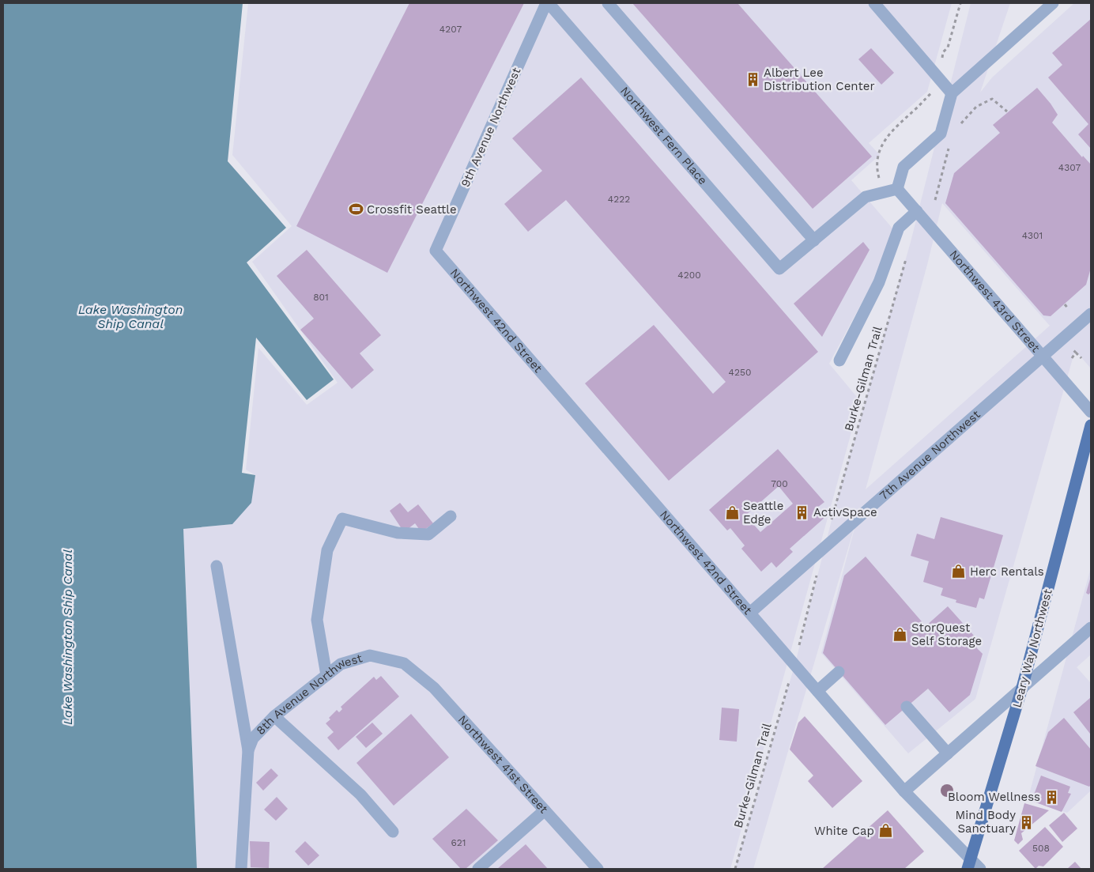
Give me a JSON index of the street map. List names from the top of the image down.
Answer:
{
  "streets": {
    "main road": ["Leary Way Northwest"],
    "street": [
      "9th Avenue Northwest",
      "Northwest Fern Place",
      "Northwest 43rd Street",
      "Northwest 42nd Street",
      "7th Avenue Northwest",
      "8th Avenue Northwest",
      "Northwest 41st Street"
    ],
    "path": ["Burke-Gilman Trail"]
  },
  "crossings": [
    ["9th Avenue Northwest", "Northwest Fern Place"],
    ["9th Avenue Northwest", "Northwest 42nd Street"],
    ["Northwest 43rd Street", "7th Avenue Northwest"],
    ["Northwest 42nd Street", "7th Avenue Northwest"],
    ["Northwest 42nd Street", "Leary Way Northwest"],
    ["8th Avenue Northwest", "Northwest 41st Street"]
  ],
  "water": ["Lake Washington Ship Canal"],
  "places": {
    "building": [
      "Albert Lee Distribution Center",
      "ActivSpace",
      "Bloom Wellness",
      "Mind Body Sanctuary"
    ],
    "sports": ["Crossfit Seattle"],
    "shop": [
      "Seattle Edge",
      "Herc Rentals",
      "StorQuest Self Storage",
      "White Cap"
    ]
  },
  "house_numbers": [
    "4207",
    "4307",
    "4222",
    "4301",
    "4200",
    "801",
    "4250",
    "700",
    "621",
    "508"
  ]
}
